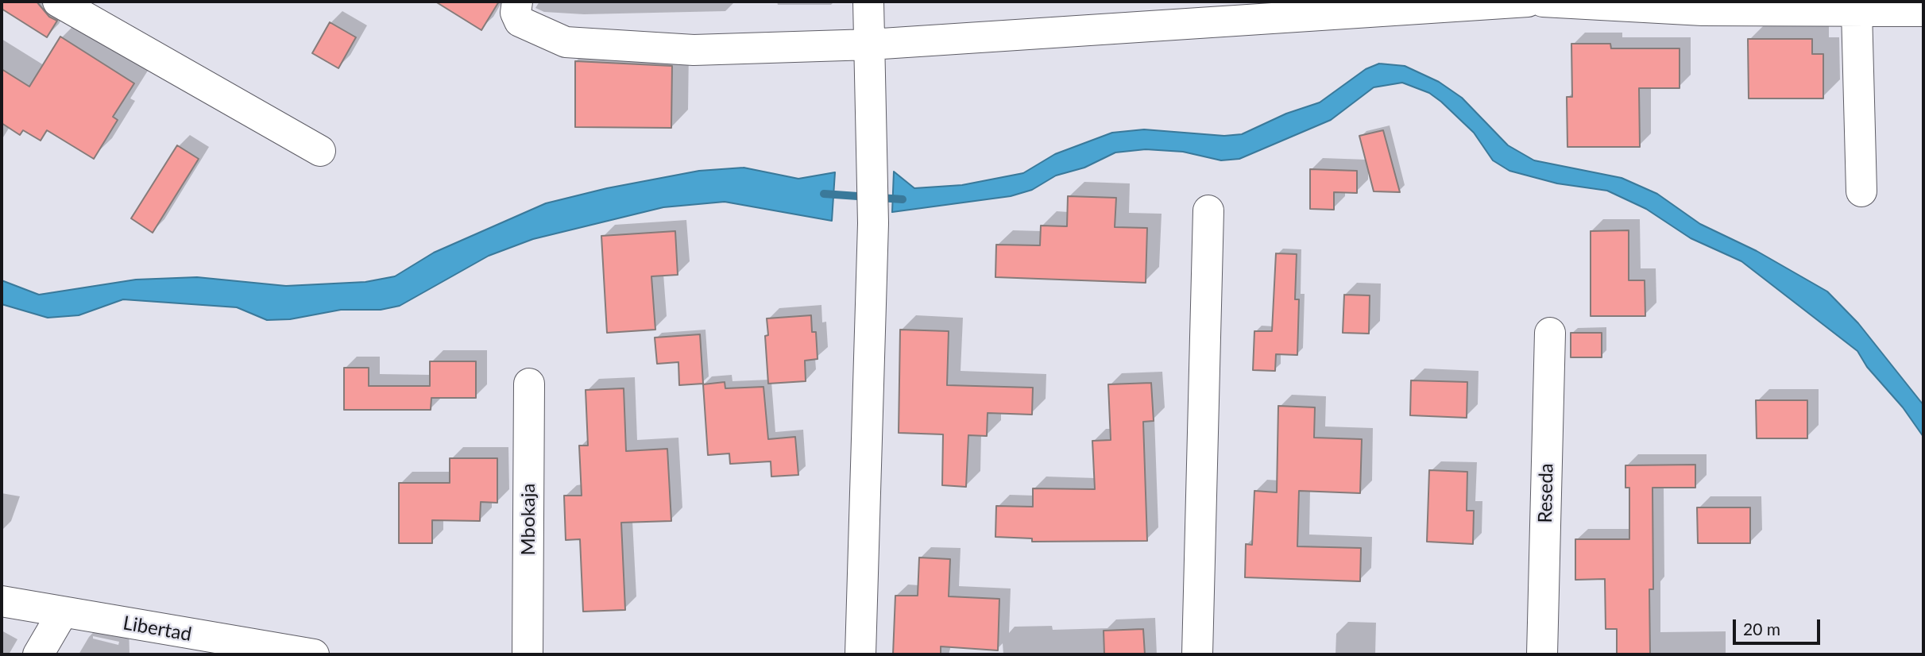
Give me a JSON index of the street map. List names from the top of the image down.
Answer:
{
  "streets": {
    "street": ["Reseda", "Mbokaja", "Libertad"]
  },
  "scale_bar": "20 m"
}
